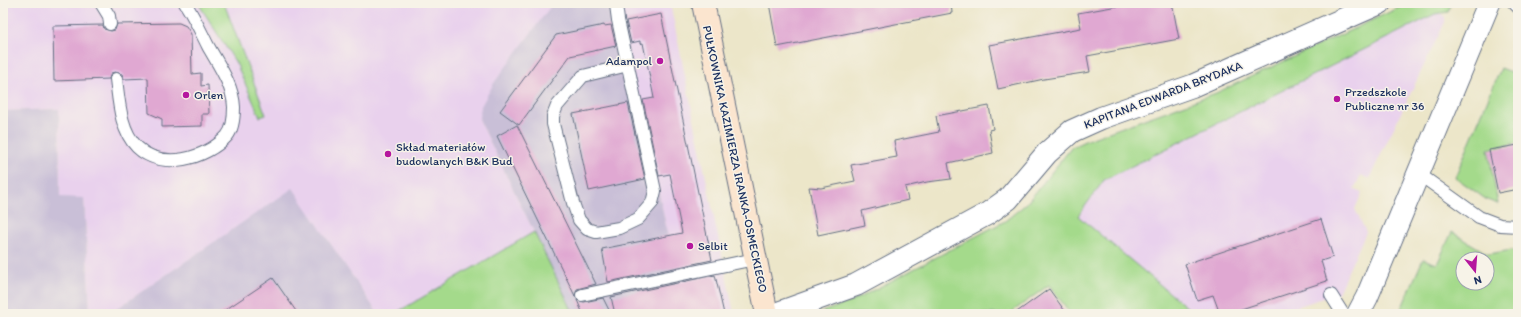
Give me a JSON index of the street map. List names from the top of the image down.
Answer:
{
  "streets": {
    "street": ["KAPITANA EDWARDA BRYDAKA", "PUŁKOWNIKA KAZIMIERZA IRANKA-OSMECKIEGO"]
  },
  "places": [
    "Adampol",
    "Orlen",
    "Przedszkole Publiczne nr 36",
    "Skład materiałów budowlanych B&K Bud",
    "Selbit"
  ],
  "north": "bottom"
}
